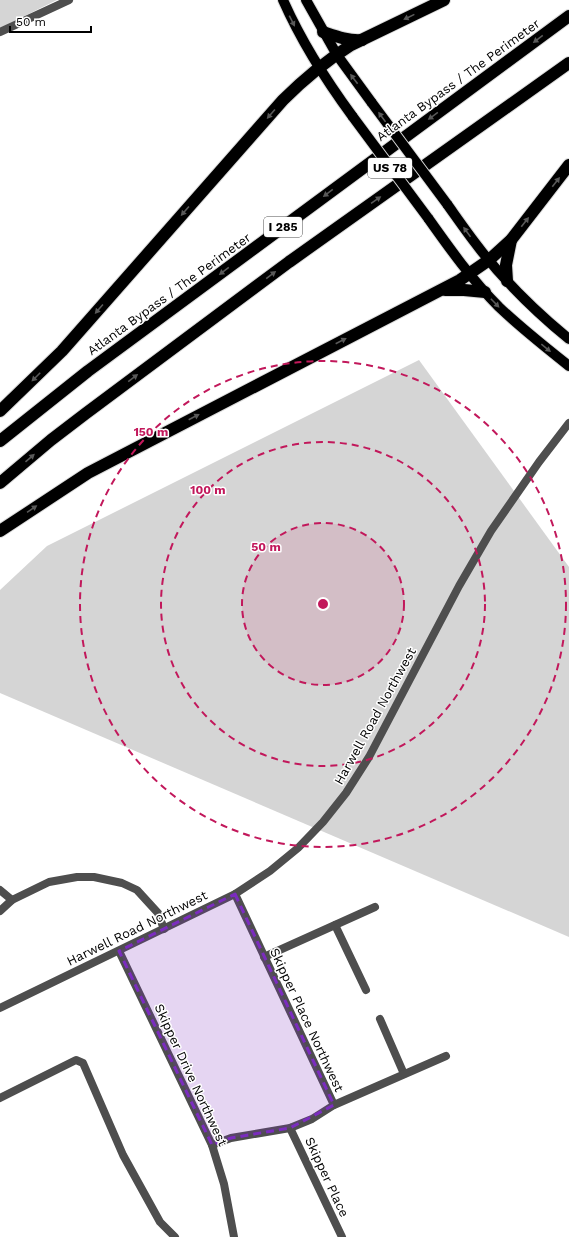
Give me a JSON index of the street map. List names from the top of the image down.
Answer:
{
  "streets": {
    "highway": ["Atlanta Bypass / The Perimeter", "I 285"],
    "main road": ["US 78"],
    "street": [
      "Harwell Road Northwest",
      "Skipper Place Northwest",
      "Skipper Drive Northwest",
      "Skipper Place"
    ]
  },
  "crossings": [
    ["Harwell Road Northwest", "Skipper Place Northwest"],
    ["Harwell Road Northwest", "Skipper Drive Northwest"],
    ["Skipper Place Northwest", "Skipper Drive Northwest"],
    ["Skipper Place Northwest", "Skipper Place"]
  ],
  "scale_bar": "50 m",
  "rings": ["150 m", "100 m", "50 m"]
}
